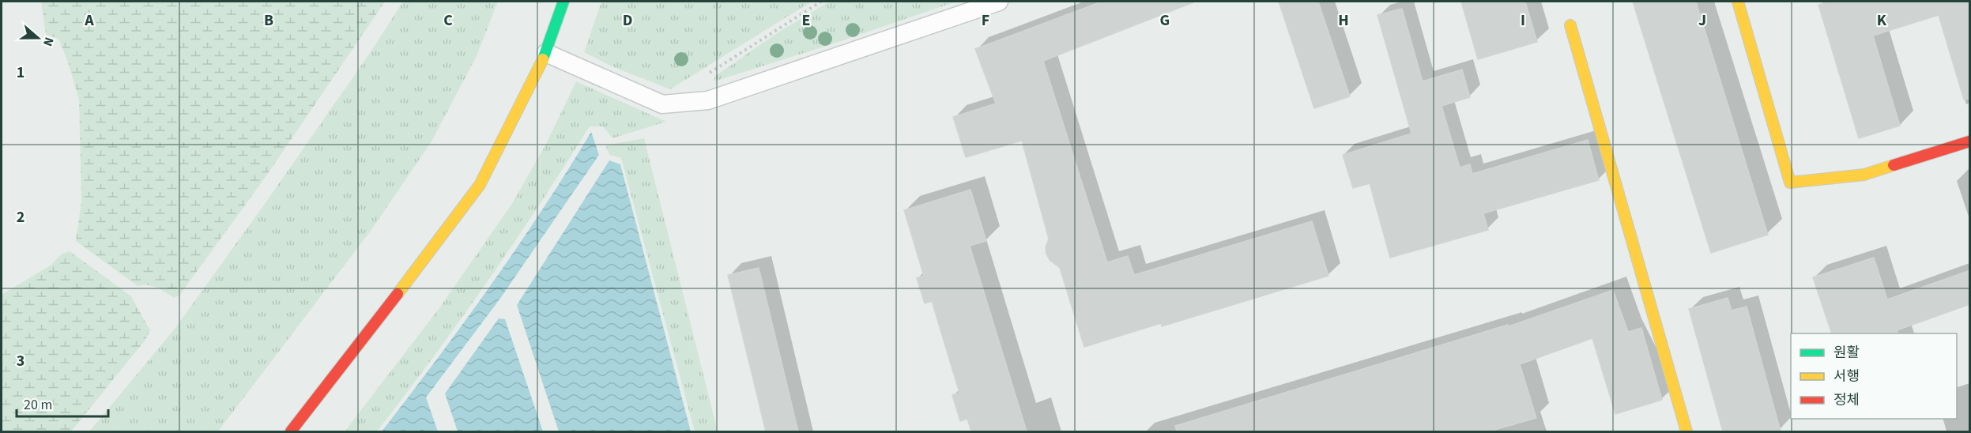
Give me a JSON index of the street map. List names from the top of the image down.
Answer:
{
  "legend": ["원활", "서행", "정체"],
  "scale_bar": "20 m",
  "north": "right",
  "grid": {
    "columns": [
      "A",
      "B",
      "C",
      "D",
      "E",
      "F",
      "G",
      "H",
      "I",
      "J",
      "K"
    ],
    "rows": ["1", "2", "3"]
  }
}
